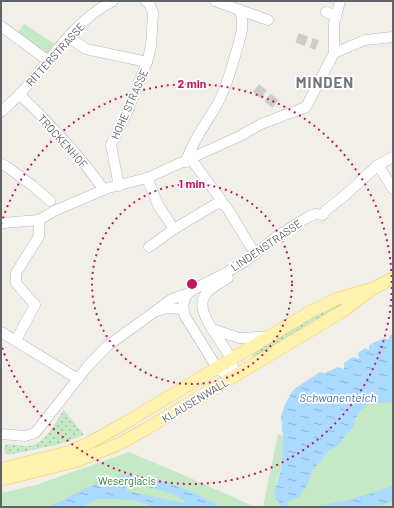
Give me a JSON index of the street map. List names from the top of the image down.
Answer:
{
  "streets": {
    "main road": ["KLAUSENWALL"],
    "street": [
      "RITTERSTRASSE",
      "HOHE STRASSE",
      "TROCKENHOF",
      "LINDENSTRASSE"
    ]
  },
  "crossings": [
    ["RITTERSTRASSE", "TROCKENHOF"]
  ],
  "districts": ["MINDEN"],
  "water": ["Schwanenteich"],
  "parks": ["Weserglacis"],
  "rings": ["2 min", "1 min"]
}
